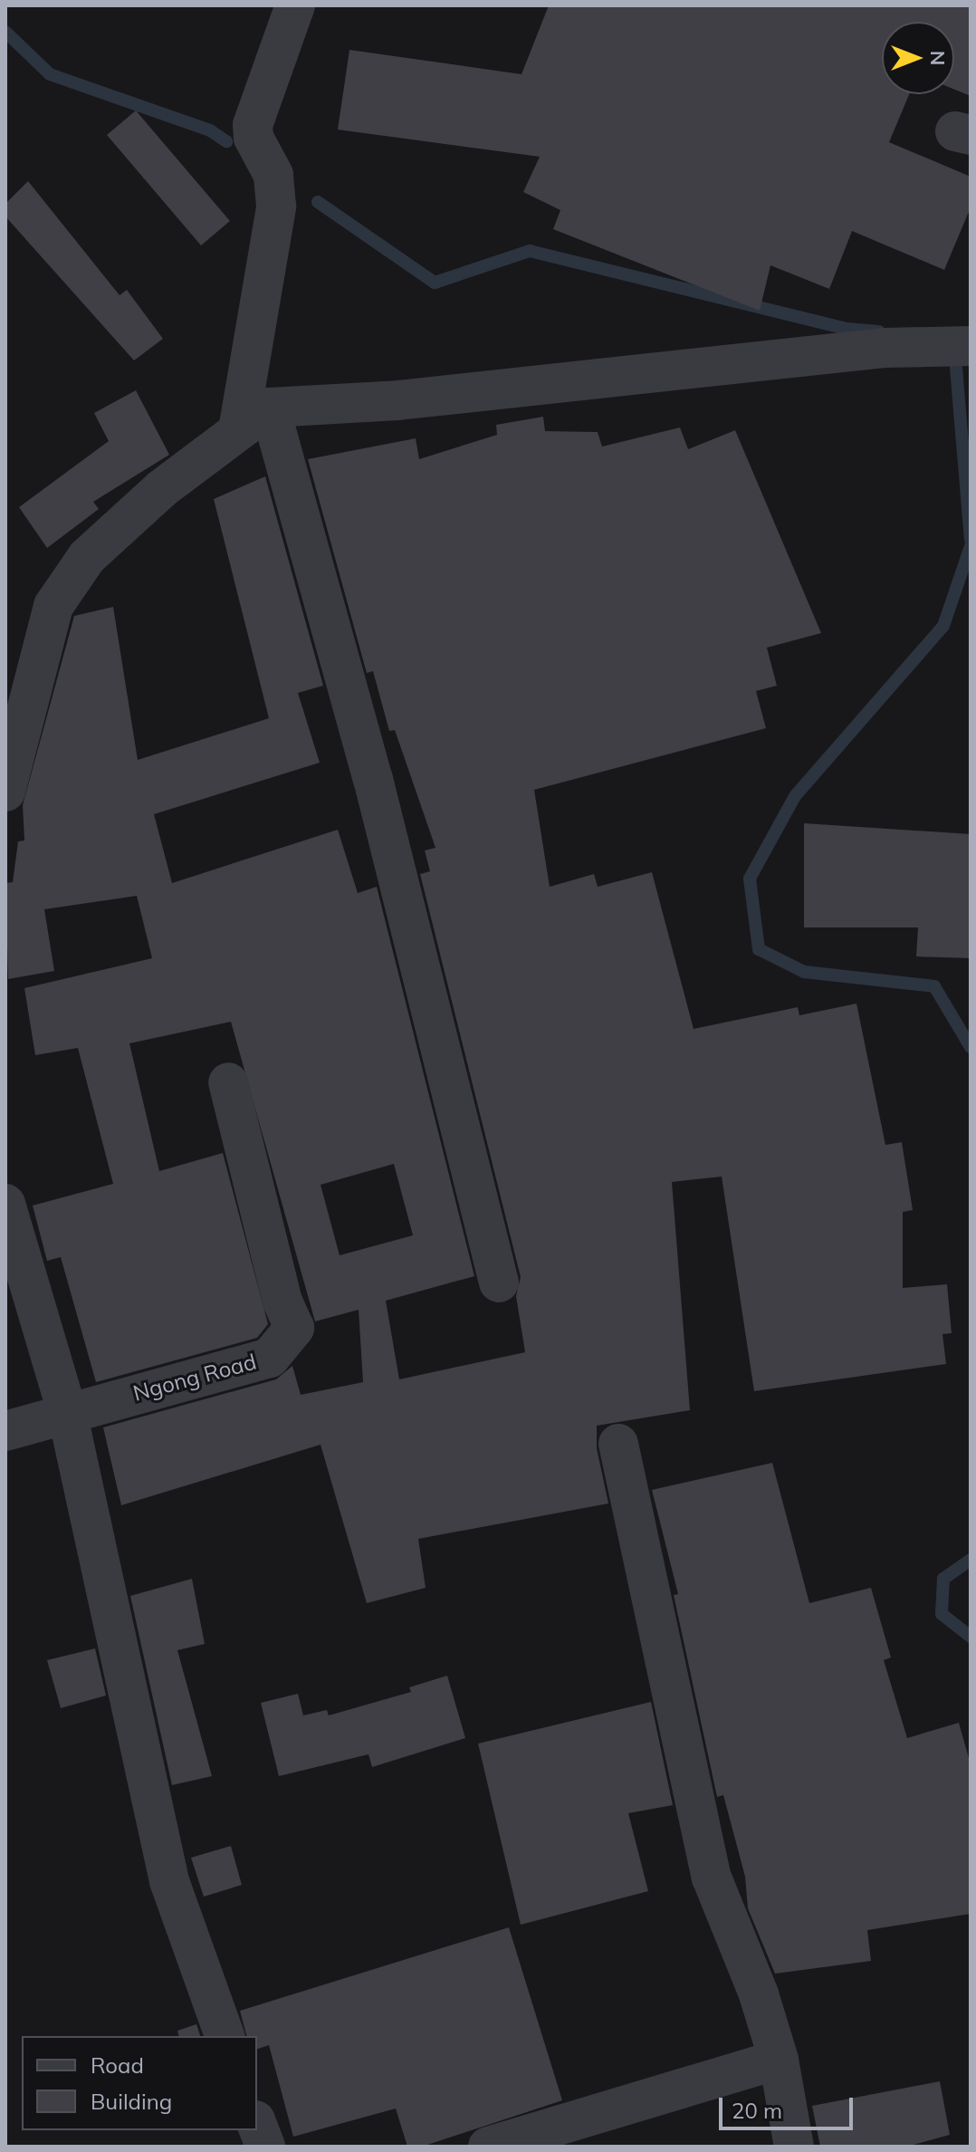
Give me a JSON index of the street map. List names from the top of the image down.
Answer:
{
  "streets": {
    "street": ["Ngong Road"]
  },
  "legend": ["Road", "Building"],
  "scale_bar": "20 m",
  "north": "right"
}
